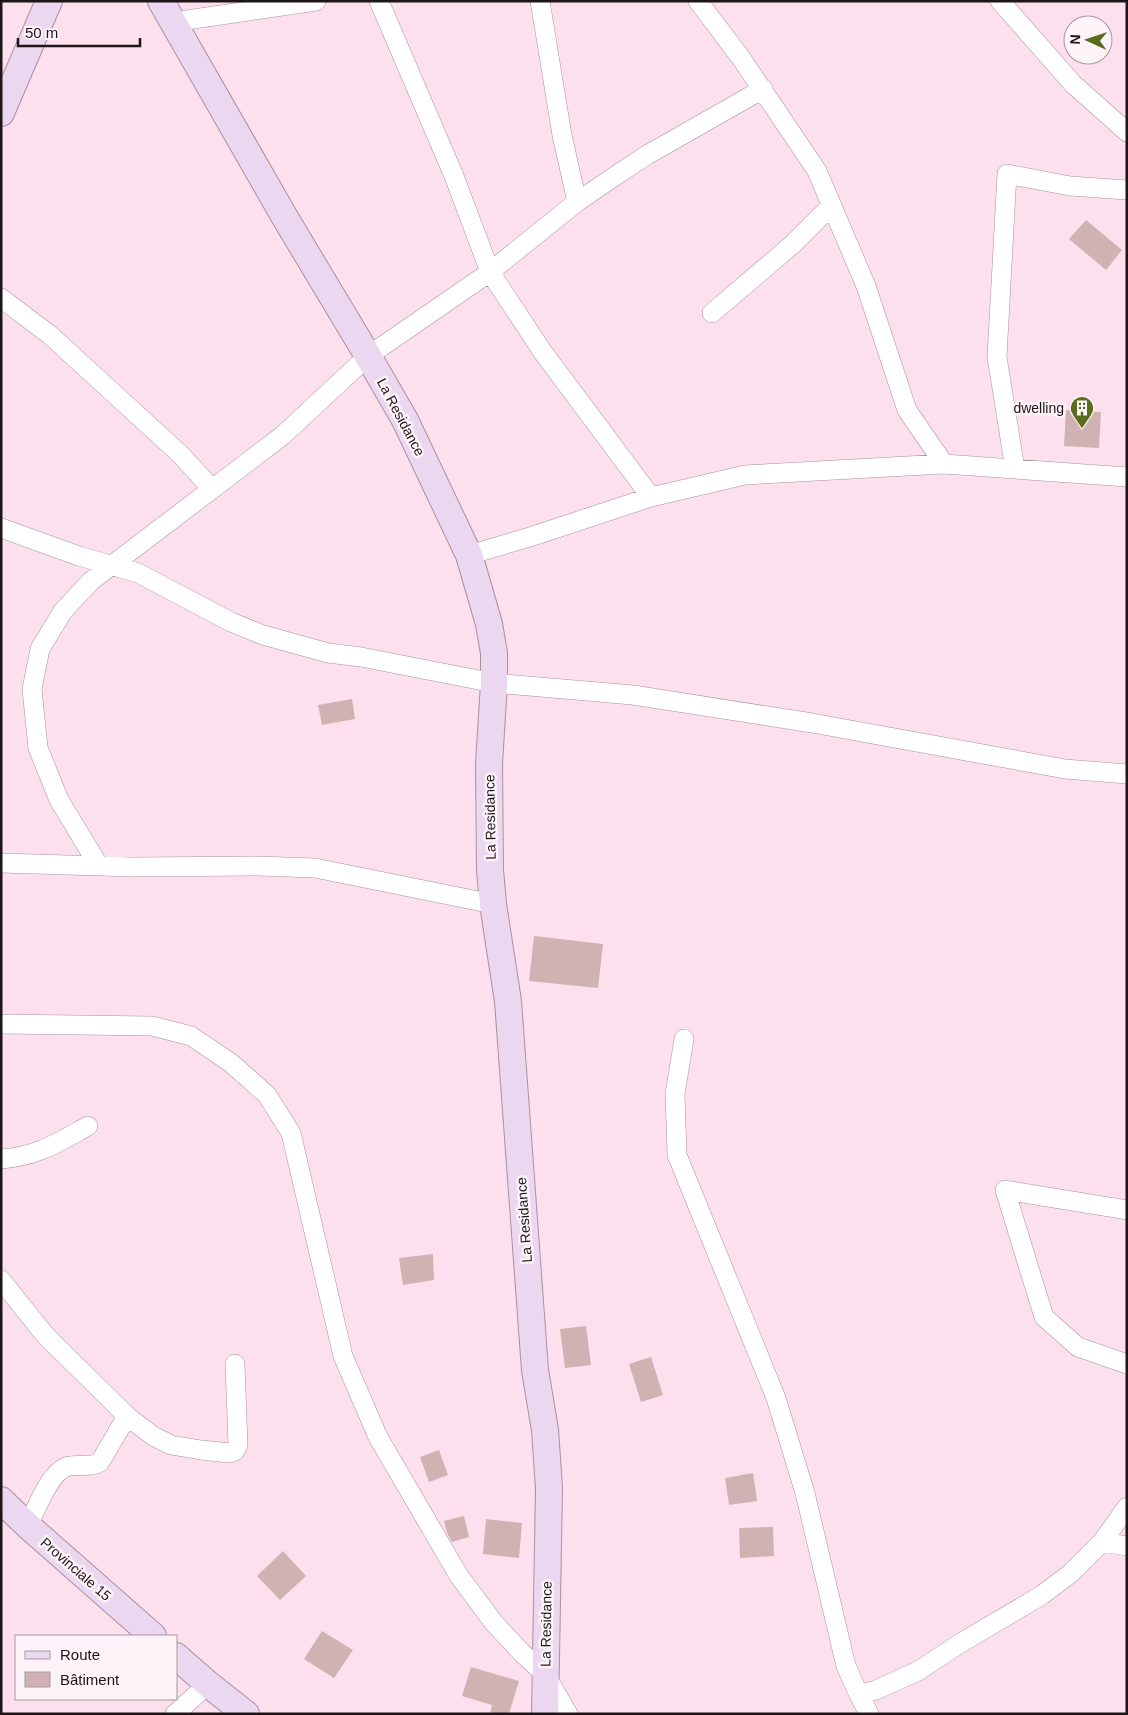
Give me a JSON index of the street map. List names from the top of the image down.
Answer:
{
  "streets": {
    "street": ["La Residance", "Provinciale 15"]
  },
  "places": {
    "building": ["dwelling"]
  },
  "legend": ["Route", "Bâtiment"],
  "scale_bar": "50 m",
  "north": "left"
}
